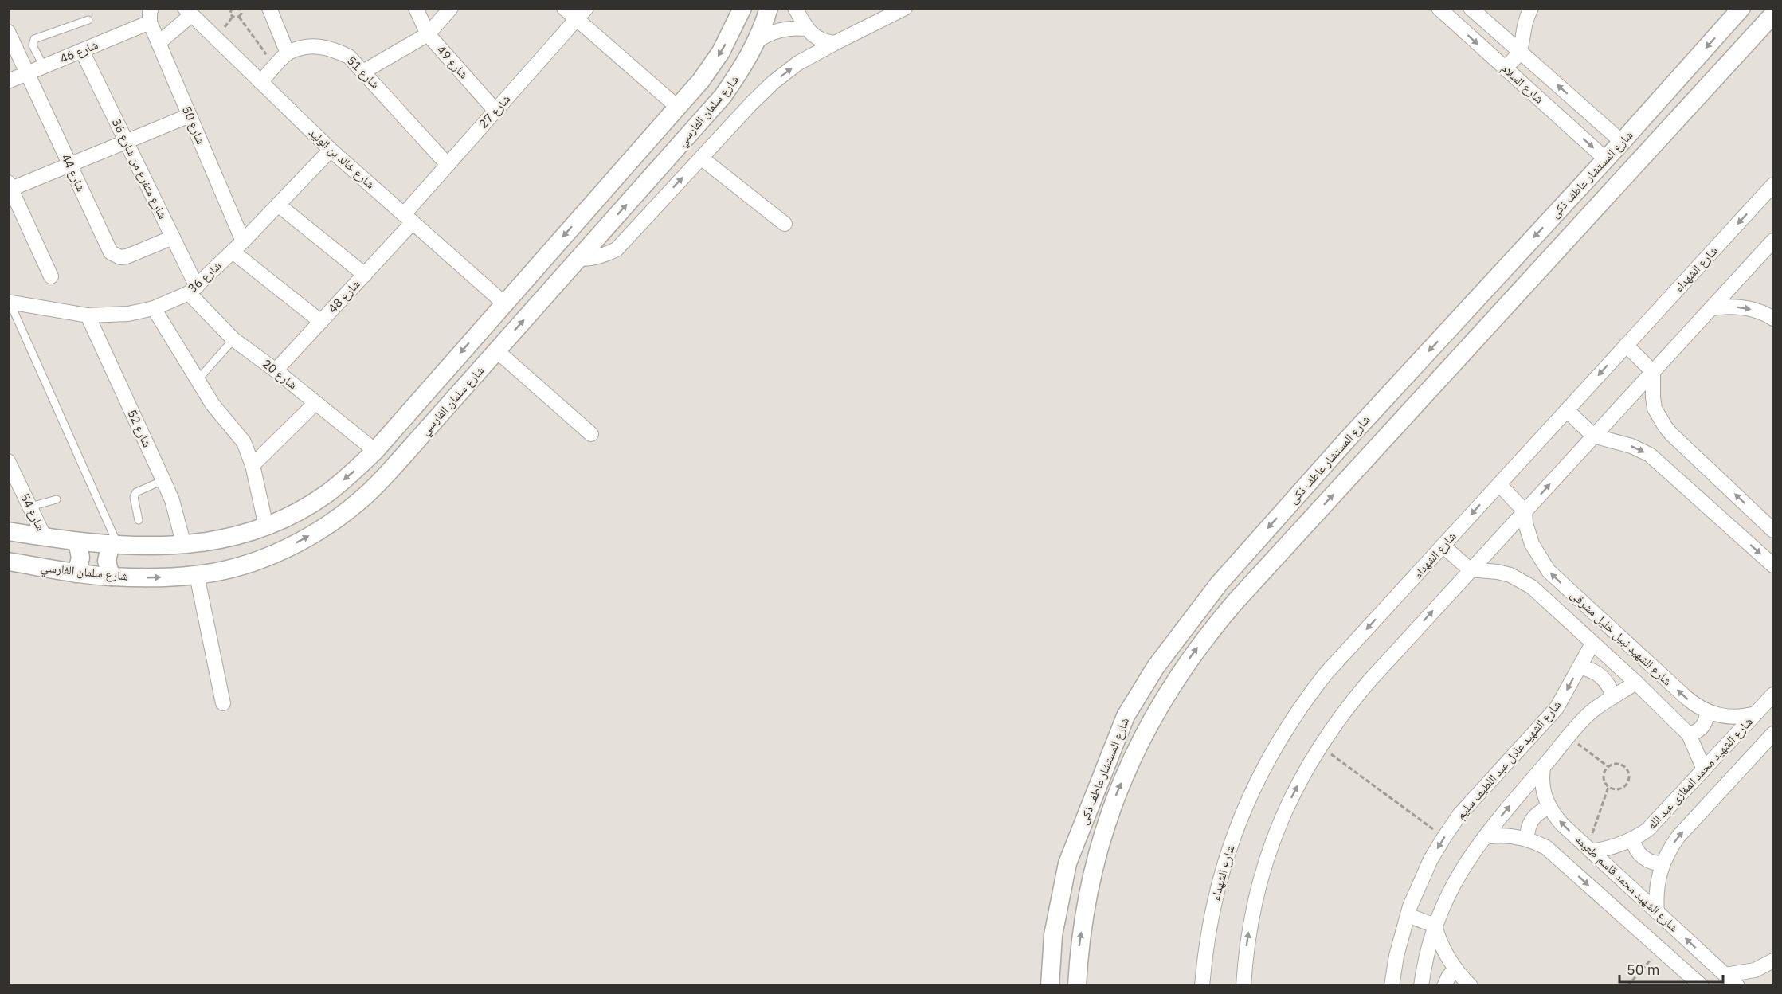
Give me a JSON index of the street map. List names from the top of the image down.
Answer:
{
  "streets": {
    "street": [
      "شارع 46",
      "شارع 49",
      "شارع 51",
      "شارع السلام",
      "شارع سلمان الفارسي",
      "شارع 27",
      "شارع 50",
      "شارع خالد بن الوليد",
      "شارع متفرع من شارع 36",
      "شارع 44",
      "شارع المستشار عاطف ذكى",
      "شارع الشهداء",
      "شارع 36",
      "شارع 48",
      "شارع 20",
      "شارع 52",
      "شارع 54",
      "شارع الشهيد نبيل خليل مشرقى",
      "شارع الشهيد عادل عبد اللطيف سليم",
      "شارع الشهيد محمد المغازى عبد الله",
      "شارع الشهيد محمد قاسم طعيمه"
    ]
  },
  "crossings": [
    ["شارع 46", "شارع 50"],
    ["شارع 46", "شارع متفرع من شارع 36"],
    ["شارع 46", "شارع 44"],
    ["شارع 49", "شارع 27"],
    ["شارع 51", "شارع 27"],
    ["شارع السلام", "شارع المستشار عاطف ذكى"],
    ["شارع سلمان الفارسي", "شارع خالد بن الوليد"],
    ["شارع سلمان الفارسي", "شارع 20"],
    ["شارع سلمان الفارسي", "شارع 52"],
    ["شارع سلمان الفارسي", "شارع 54"],
    ["شارع 27", "شارع خالد بن الوليد"],
    ["شارع 27", "شارع 48"],
    ["شارع 50", "شارع 36"],
    ["شارع خالد بن الوليد", "شارع 36"],
    ["شارع خالد بن الوليد", "شارع 48"],
    ["شارع متفرع من شارع 36", "شارع 44"],
    ["شارع متفرع من شارع 36", "شارع 36"],
    ["شارع متفرع من شارع 36", "شارع 20"],
    ["شارع 36", "شارع 20"],
    ["شارع 36", "شارع 52"],
    ["شارع 48", "شارع 20"],
    ["شارع الشهيد نبيل خليل مشرقى", "شارع الشهيد عادل عبد اللطيف سليم"],
    ["شارع الشهيد نبيل خليل مشرقى", "شارع الشهيد محمد المغازى عبد الله"],
    ["شارع الشهيد محمد المغازى عبد الله", "شارع الشهيد محمد قاسم طعيمه"]
  ],
  "scale_bar": "50 m"
}
